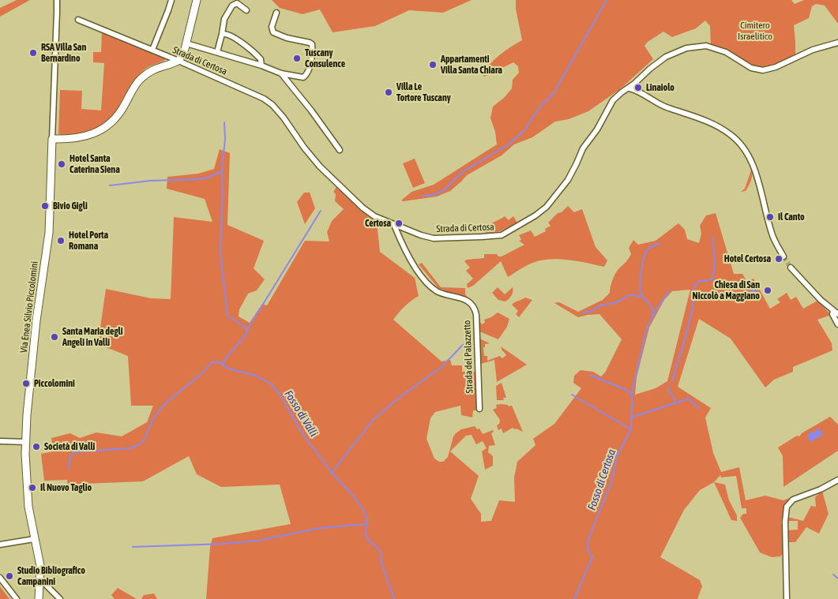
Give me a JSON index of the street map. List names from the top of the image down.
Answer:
{
  "streets": {
    "main road": ["Via Enea Silvio Piccolomini"],
    "street": ["Strada di Certosa", "Strada del Palazzetto"]
  },
  "crossings": [
    ["Strada di Certosa", "Strada del Palazzetto"]
  ],
  "water": ["Fosso di Valli", "Fosso di Certosa"],
  "parks": ["Cimitero Israelitico"],
  "places": [
    "RSA Villa San Bernardino",
    "Tuscany Consulence",
    "Appartamenti Villa Santa Chiara",
    "Linaiolo",
    "Villa Le Tortore Tuscany",
    "Hotel Santa Caterina Siena",
    "Bivio Gigli",
    "Il Canto",
    "Certosa",
    "Hotel Porta Romana",
    "Hotel Certosa",
    "Chiesa di San Niccolò a Maggiano",
    "Santa Maria degli Angeli in Valli",
    "Piccolomini",
    "Società di Valli",
    "Il Nuovo Taglio",
    "Studio Bibliografico Campanini"
  ]
}
